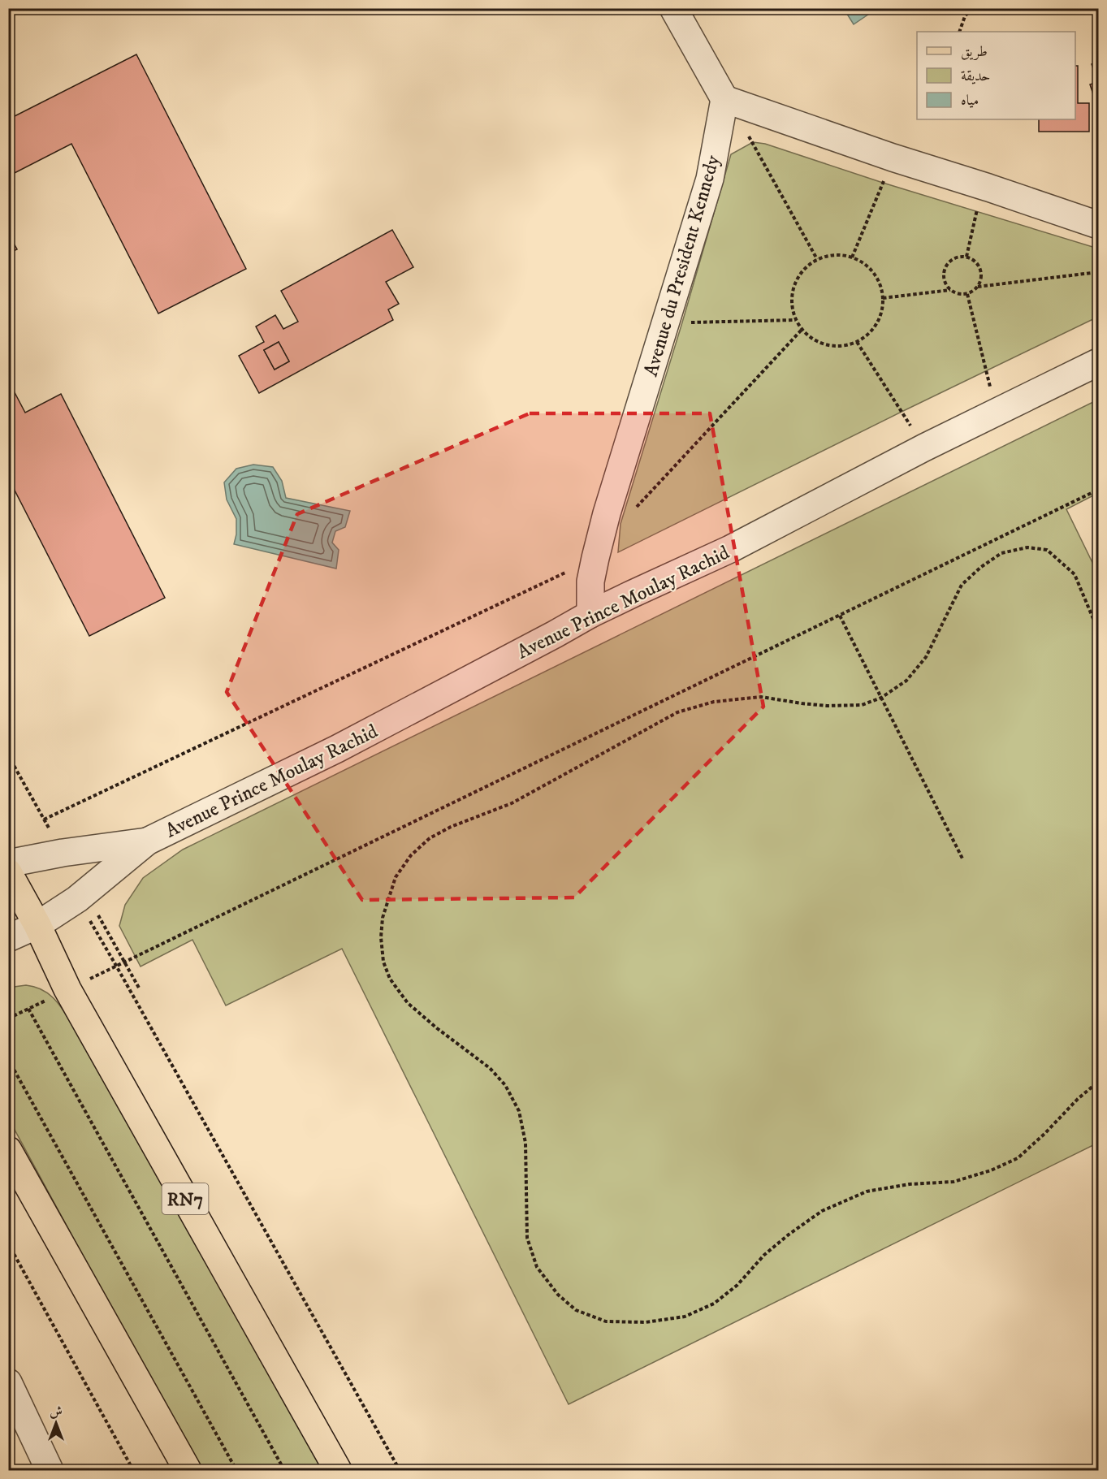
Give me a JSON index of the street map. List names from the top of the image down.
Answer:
{
  "streets": {
    "main road": ["RN7"],
    "street": ["Avenue du President Kennedy", "Avenue Prince Moulay Rachid"]
  },
  "crossings": [
    ["Avenue du President Kennedy", "Avenue Prince Moulay Rachid"],
    ["Avenue Prince Moulay Rachid", "RN7"]
  ],
  "legend": ["طريق", "حديقة", "مياه"],
  "north": "top"
}
